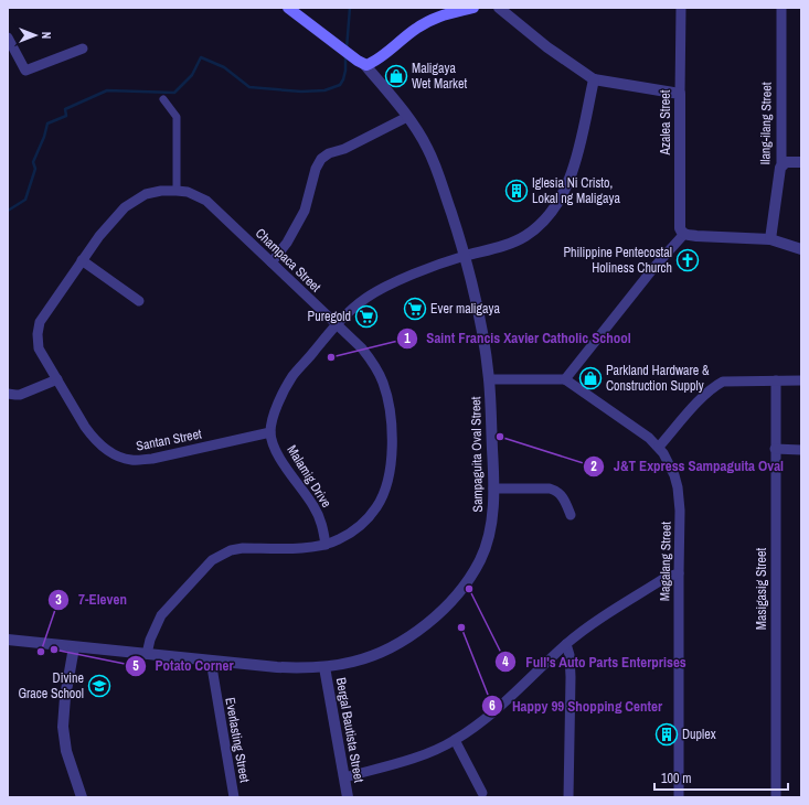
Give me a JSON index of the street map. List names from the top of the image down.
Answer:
{
  "streets": {
    "main road": ["Sampaguita Oval Street"],
    "street": [
      "Azalea Street",
      "Ilang-ilang Street",
      "Champaca Street",
      "Santan Street",
      "Malamig Drive",
      "Magalang Street",
      "Masigasig Street",
      "Bergal Bautista Street",
      "Everlasting Street"
    ]
  },
  "crossings": [
    ["Champaca Street", "Santan Street"],
    ["Champaca Street", "Sampaguita Oval Street"],
    ["Champaca Street", "Malamig Drive"],
    ["Santan Street", "Malamig Drive"],
    ["Sampaguita Oval Street", "Bergal Bautista Street"],
    ["Sampaguita Oval Street", "Everlasting Street"]
  ],
  "places": {
    "shop": ["Maligaya Wet Market", "Parkland Hardware & Construction Supply"],
    "building": ["Iglesia Ni Cristo, Lokal ng Maligaya", "Duplex"],
    "church": ["Philippine Pentecostal Holiness Church"],
    "supermarket": ["Ever maligaya", "Puregold"],
    "other": [
      "Saint Francis Xavier Catholic School",
      "J&T Express Sampaguita Oval",
      "Full's Auto Parts Enterprises",
      "Happy 99 Shopping Center",
      "Potato Corner",
      "7-Eleven"
    ],
    "school or university": ["Divine Grace School"]
  },
  "scale_bar": "100 m",
  "north": "right"
}
